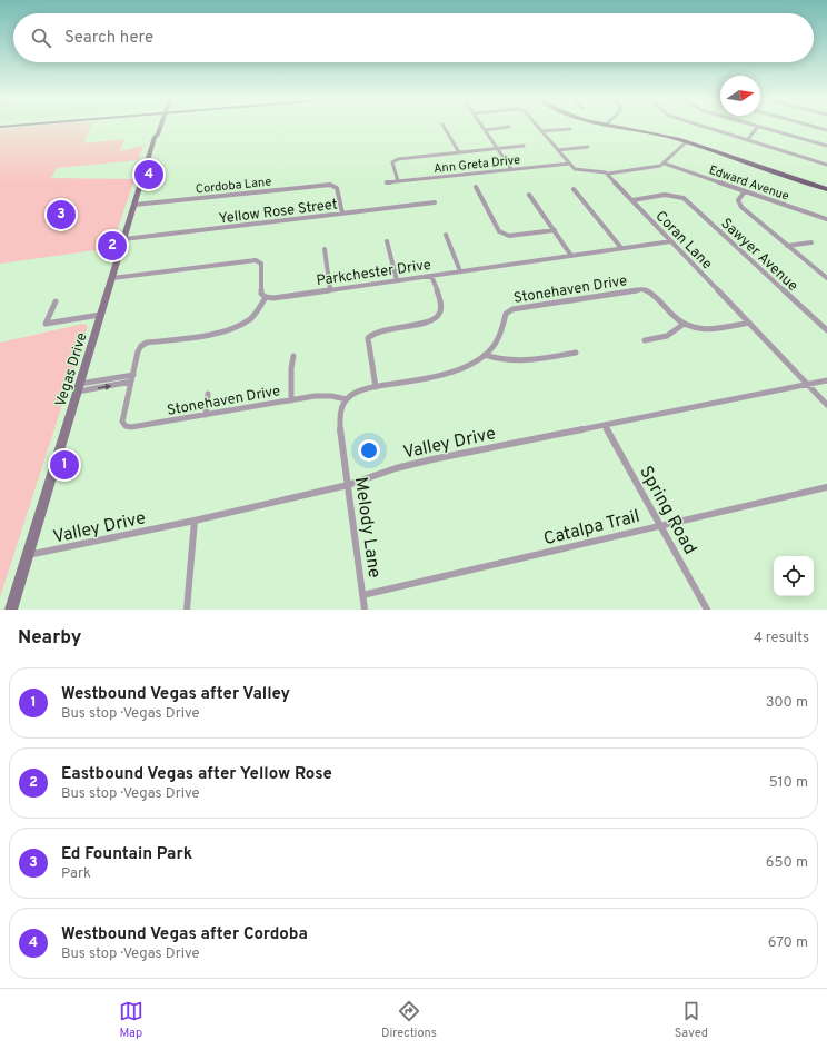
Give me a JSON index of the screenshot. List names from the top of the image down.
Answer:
{
  "streets": {
    "main road": ["Vegas Drive"],
    "street": [
      "Ann Greta Drive",
      "Edward Avenue",
      "Cordoba Lane",
      "Yellow Rose Street",
      "Coran Lane",
      "Sawyer Avenue",
      "Parkchester Drive",
      "Stonehaven Drive",
      "Valley Drive",
      "Spring Road",
      "Catalpa Trail",
      "Melody Lane"
    ]
  },
  "crossings": [
    ["Cordoba Lane", "Yellow Rose Street"],
    ["Cordoba Lane", "Vegas Drive"],
    ["Yellow Rose Street", "Vegas Drive"],
    ["Coran Lane", "Sawyer Avenue"],
    ["Coran Lane", "Parkchester Drive"],
    ["Coran Lane", "Valley Drive"],
    ["Stonehaven Drive", "Melody Lane"],
    ["Vegas Drive", "Valley Drive"],
    ["Valley Drive", "Spring Road"],
    ["Valley Drive", "Melody Lane"],
    ["Spring Road", "Catalpa Trail"],
    ["Catalpa Trail", "Melody Lane"]
  ],
  "north": "right",
  "page": {
    "search": "Search here",
    "pins": [
      "4",
      "3",
      "2",
      "1"
    ],
    "heading": ["Nearby", "4 results"],
    "list": [
      {
        "mark": "1",
        "name": "Westbound Vegas after Valley",
        "note": "Bus stop · Vegas Drive",
        "value": "300 m"
      },
      {
        "mark": "2",
        "name": "Eastbound Vegas after Yellow Rose",
        "note": "Bus stop · Vegas Drive",
        "value": "510 m"
      },
      {
        "mark": "3",
        "name": "Ed Fountain Park",
        "note": "Park",
        "value": "650 m"
      },
      {
        "mark": "4",
        "name": "Westbound Vegas after Cordoba",
        "note": "Bus stop · Vegas Drive",
        "value": "670 m"
      }
    ],
    "nav": ["Map", "Directions", "Saved"]
  }
}
